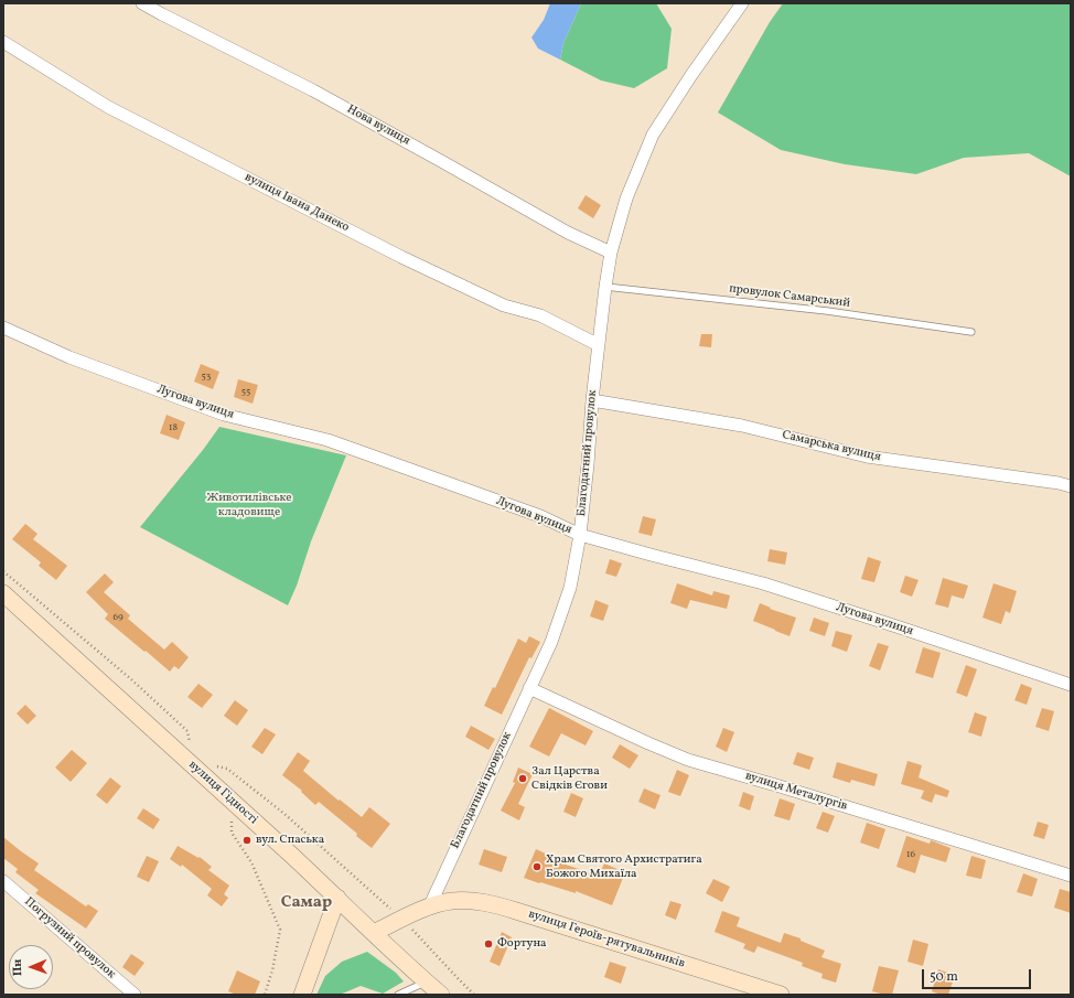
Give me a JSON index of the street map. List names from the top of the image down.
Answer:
{
  "streets": {
    "main road": ["вулиця Гідності", "вулиця Героїв-рятувальників"],
    "street": [
      "Нова вулиця",
      "вулиця Івана Данеко",
      "Лугова вулиця",
      "Самарська вулиця",
      "Благодатний провулок",
      "вулиця Металургів",
      "Погрузний провулок"
    ],
    "lane": ["провулок Самарський"]
  },
  "crossings": [
    ["Нова вулиця", "Благодатний провулок"],
    ["вулиця Івана Данеко", "Благодатний провулок"],
    ["провулок Самарський", "Благодатний провулок"],
    ["Лугова вулиця", "Благодатний провулок"],
    ["Самарська вулиця", "Благодатний провулок"],
    ["Благодатний провулок", "вулиця Металургів"],
    ["Благодатний провулок", "вулиця Героїв-рятувальників"],
    ["вулиця Гідності", "вулиця Героїв-рятувальників"]
  ],
  "districts": ["Самар"],
  "parks": ["Животилівське кладовище"],
  "places": [
    "Зал Царства Свідків Єгови",
    "вул. Спаська",
    "Храм Святого Архистратига Божого Михаїла",
    "Фортуна"
  ],
  "house_numbers": [
    "53",
    "55",
    "18",
    "69",
    "16"
  ],
  "scale_bar": "50 m",
  "north": "left"
}
